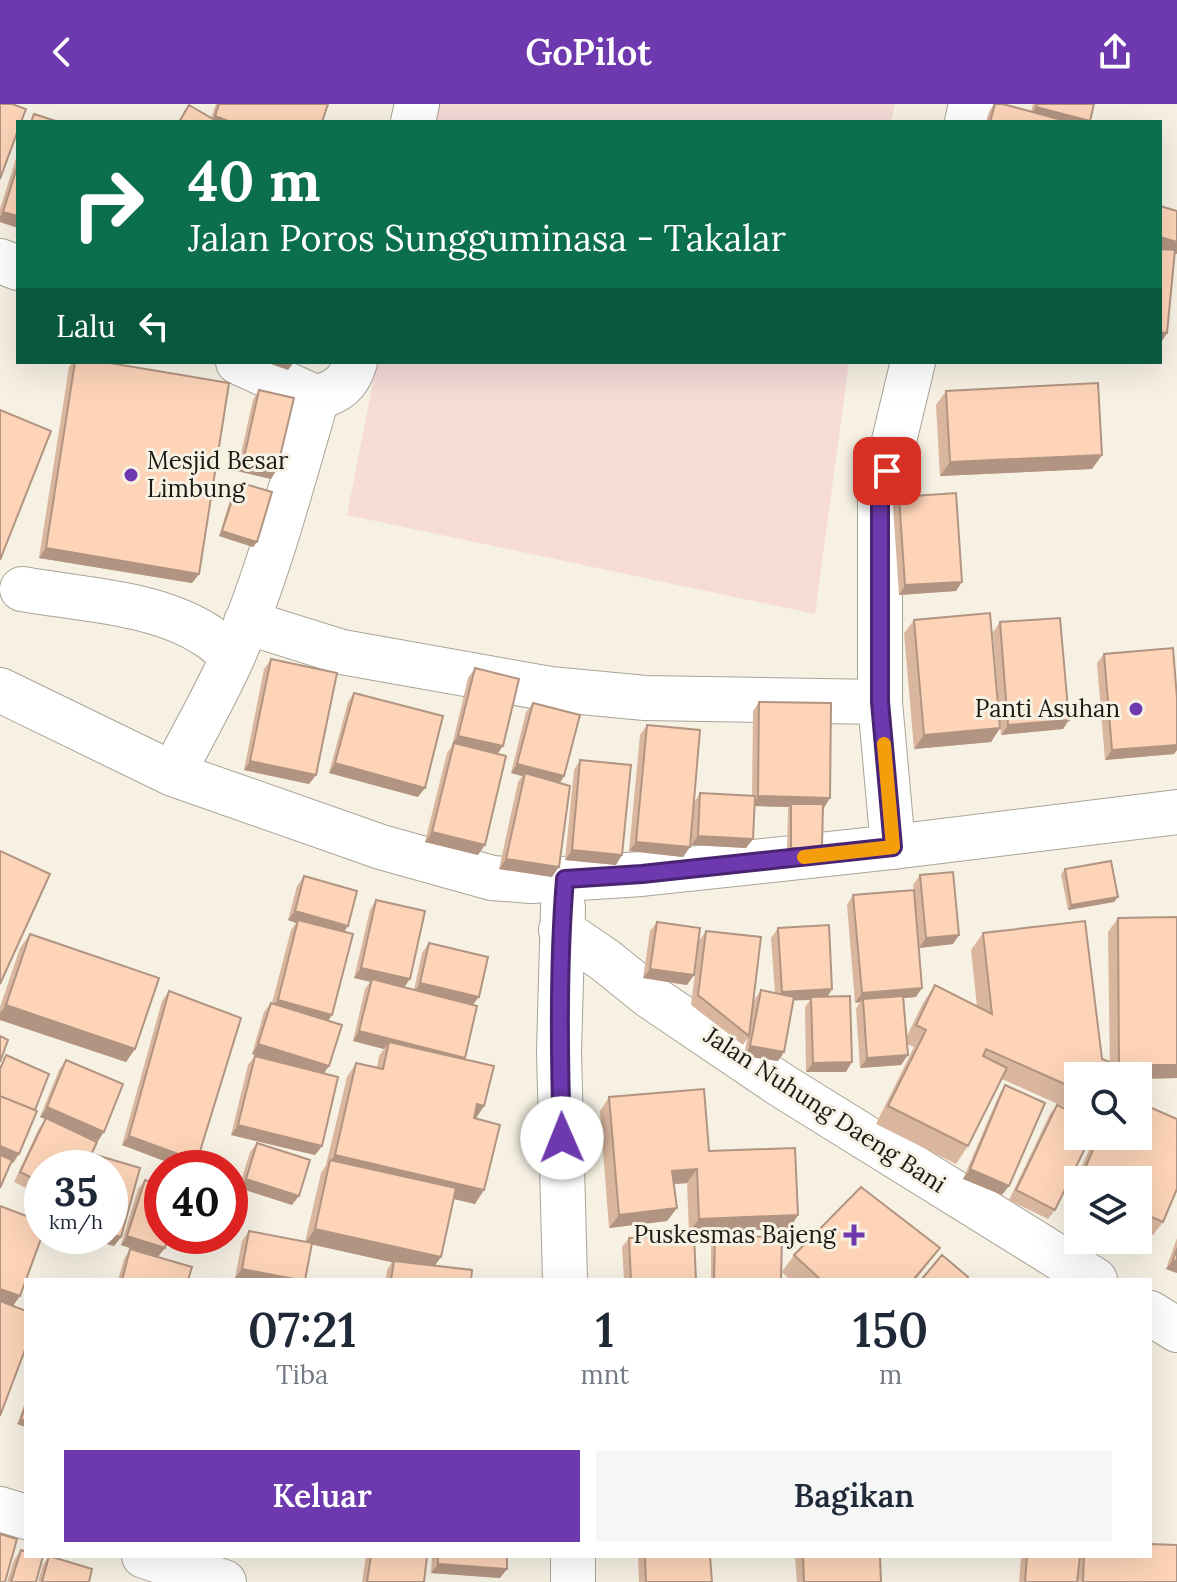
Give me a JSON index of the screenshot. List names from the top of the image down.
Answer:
{
  "streets": {
    "main road": ["Jalan Nuhung Daeng Bani"]
  },
  "places": {
    "other": ["Mesjid Besar Limbung", "Panti Asuhan"],
    "health": ["Puskesmas Bajeng"]
  },
  "page": {
    "header": "GoPilot",
    "turn": ["40 m", "Jalan Poros Sungguminasa - Takalar"],
    "then": "Lalu",
    "speed": "35 km/h",
    "limit": "40",
    "eta": [
      "07:21",
      "Tiba",
      "1",
      "mnt",
      "150",
      "m"
    ],
    "buttons": ["Keluar", "Bagikan"]
  }
}
